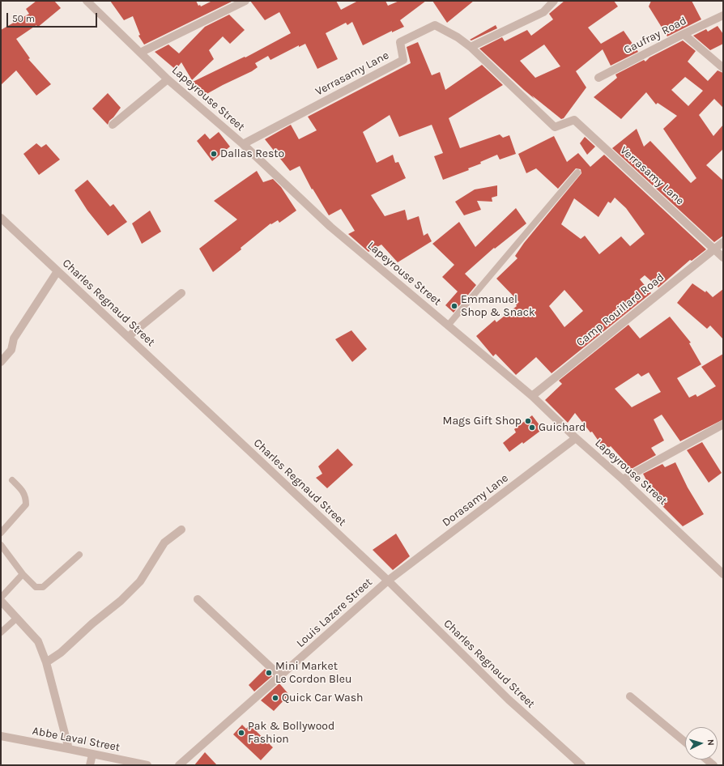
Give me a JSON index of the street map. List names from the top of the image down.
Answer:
{
  "streets": {
    "street": [
      "Gaufray Road",
      "Verrasamy Lane",
      "Lapeyrouse Street",
      "Charles Regnaud Street",
      "Camp Rouillard Road",
      "Dorasamy Lane",
      "Louis Lazere Street",
      "Abbe Laval Street"
    ]
  },
  "crossings": [
    ["Verrasamy Lane", "Lapeyrouse Street"],
    ["Verrasamy Lane", "Camp Rouillard Road"],
    ["Lapeyrouse Street", "Camp Rouillard Road"],
    ["Lapeyrouse Street", "Dorasamy Lane"],
    ["Charles Regnaud Street", "Dorasamy Lane"],
    ["Charles Regnaud Street", "Louis Lazere Street"],
    ["Dorasamy Lane", "Louis Lazere Street"]
  ],
  "places": [
    "Dallas Resto",
    "Emmanuel Shop & Snack",
    "Mags Gift Shop",
    "Guichard",
    "Mini Market Le Cordon Bleu",
    "Quick Car Wash",
    "Pak & Bollywood Fashion"
  ],
  "scale_bar": "50 m",
  "north": "right"
}
